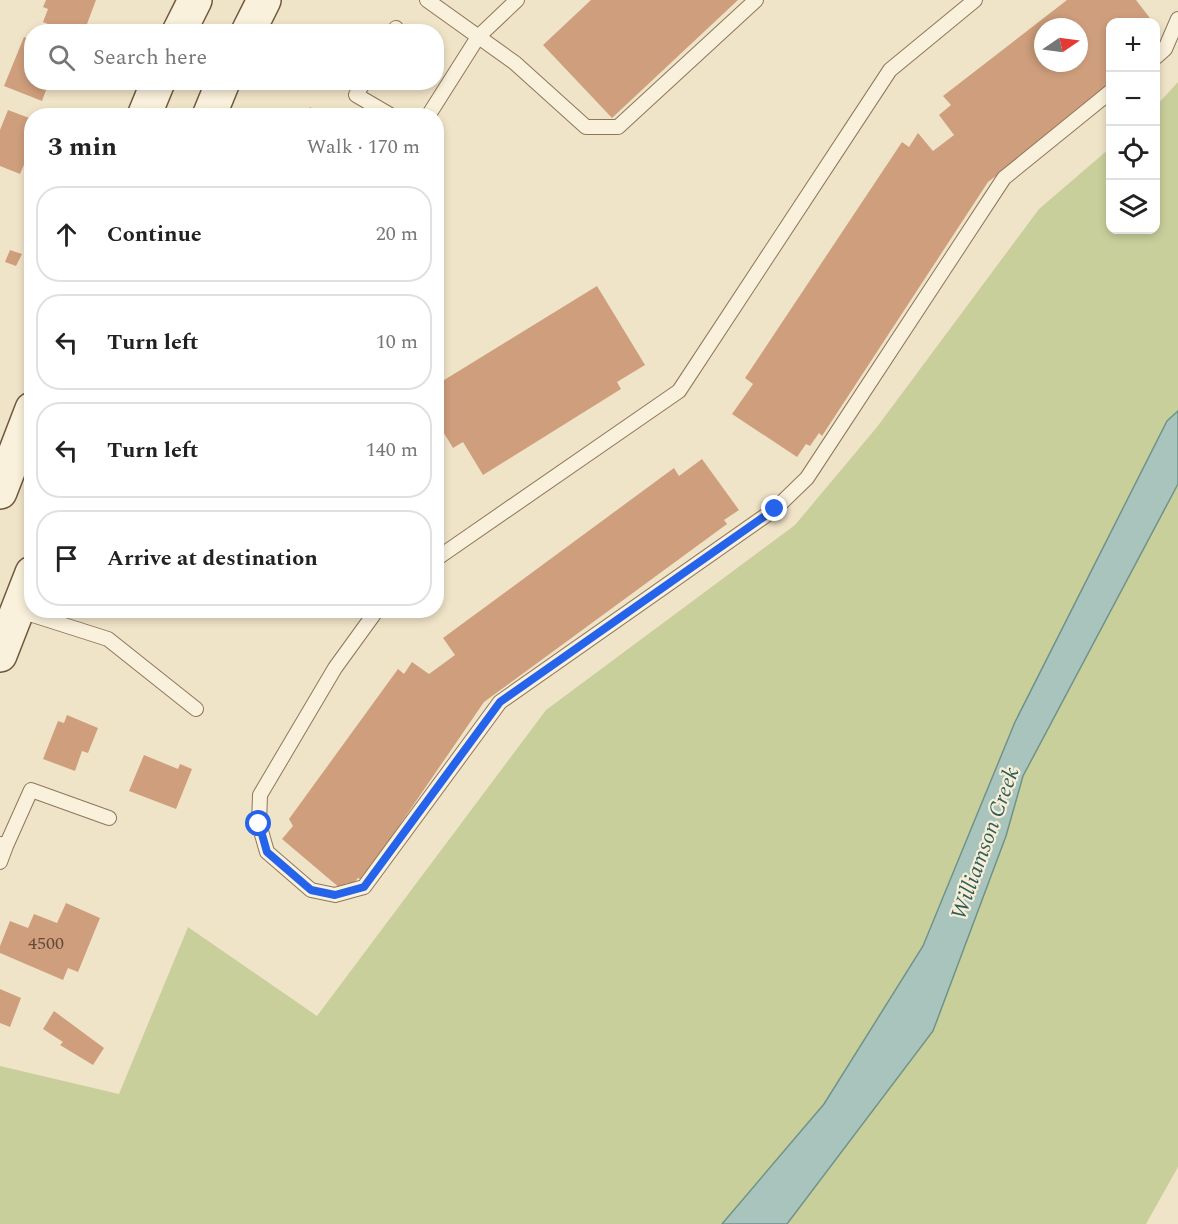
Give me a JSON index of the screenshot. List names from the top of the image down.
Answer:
{
  "water": ["Williamson Creek"],
  "house_numbers": ["4500"],
  "north": "right",
  "page": {
    "map_buttons": ["+", "−"],
    "search": "Search here",
    "heading": ["3 min", "Walk · 170 m"],
    "list": [
      ["Continue", "20 m"],
      ["Turn left", "10 m"],
      ["Turn left", "140 m"],
      "Arrive at destination"
    ]
  }
}
